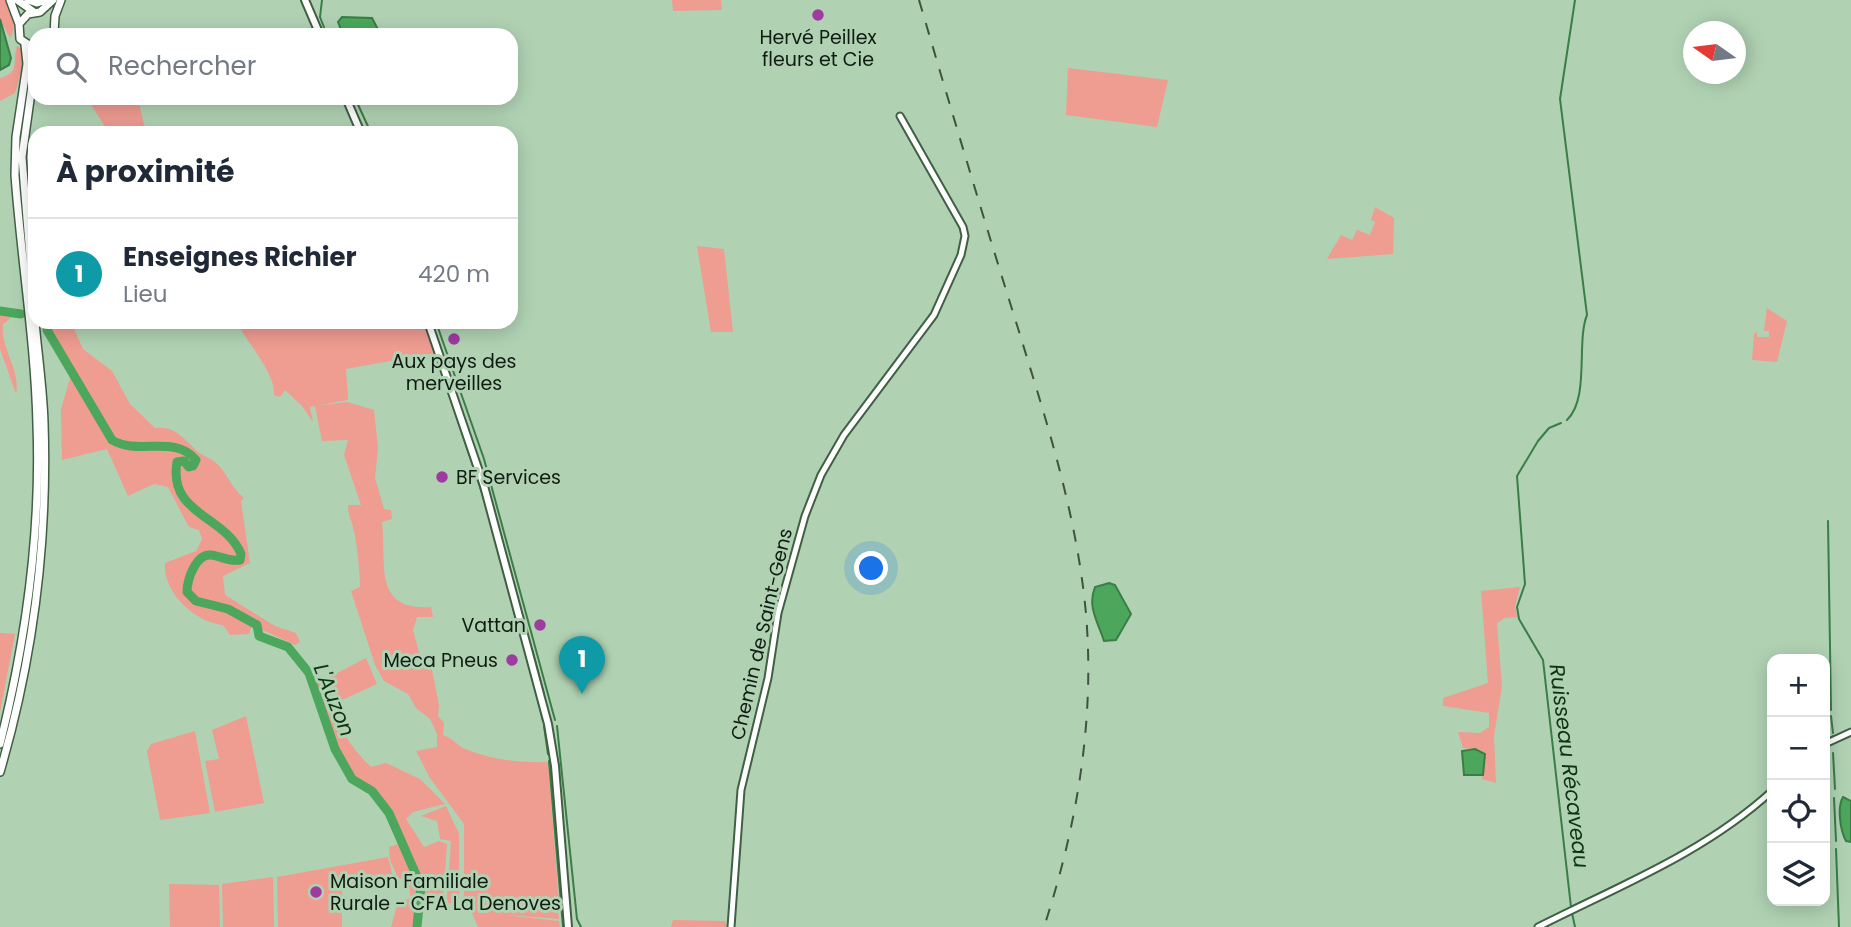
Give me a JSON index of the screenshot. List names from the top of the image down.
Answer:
{
  "streets": {
    "street": ["Chemin de Saint-Gens"]
  },
  "water": ["L'Auzon", "Ruisseau Récaveau"],
  "places": [
    "Hervé Peillex fleurs et Cie",
    "Aux pays des merveilles",
    "BF Services",
    "Vattan",
    "Meca Pneus",
    "Maison Familiale Rurale - CFA La Denoves"
  ],
  "north": "left",
  "page": {
    "search": "Rechercher",
    "heading": "À proximité",
    "list": [
      {
        "mark": "1",
        "name": "Enseignes Richier",
        "note": "Lieu",
        "value": "420 m"
      }
    ],
    "pins": "1",
    "map_buttons": ["+", "−"]
  }
}
